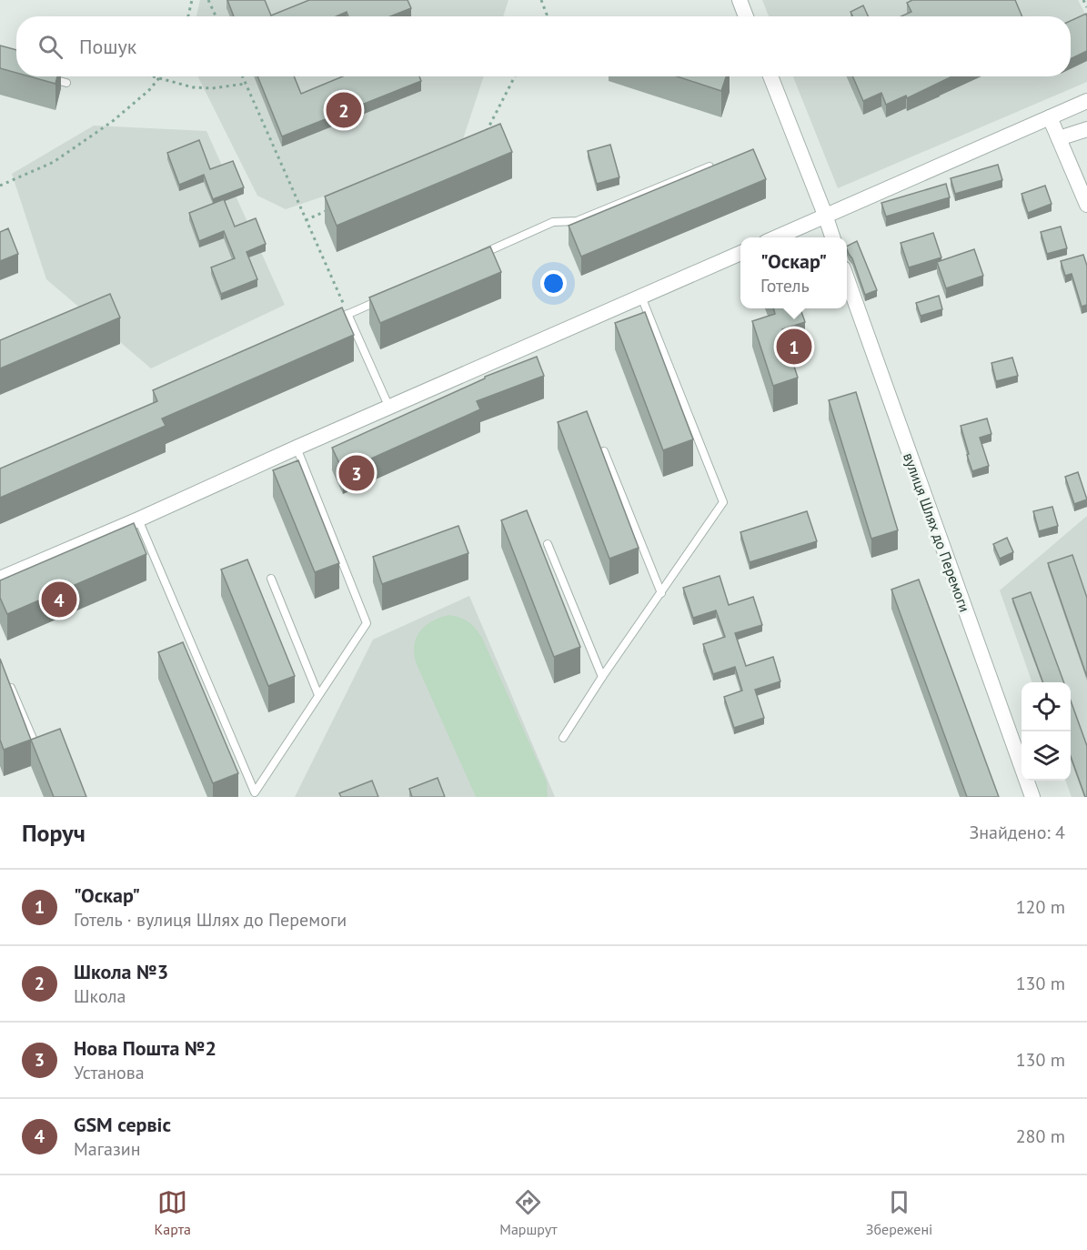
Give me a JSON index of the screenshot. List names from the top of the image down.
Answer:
{
  "streets": {
    "street": ["вулиця Шлях до Перемоги"]
  },
  "page": {
    "search": "Пошук",
    "pins": [
      "2",
      "1",
      "3",
      "4"
    ],
    "popup": ["\"Оскар\"", "Готель"],
    "heading": ["Поруч", "Знайдено: 4"],
    "list": [
      {
        "mark": "1",
        "name": "\"Оскар\"",
        "note": "Готель · вулиця Шлях до Перемоги",
        "value": "120 m"
      },
      {
        "mark": "2",
        "name": "Школа №3",
        "note": "Школа",
        "value": "130 m"
      },
      {
        "mark": "3",
        "name": "Нова Пошта №2",
        "note": "Установа",
        "value": "130 m"
      },
      {
        "mark": "4",
        "name": "GSM сервіс",
        "note": "Магазин",
        "value": "280 m"
      }
    ],
    "nav": ["Карта", "Маршрут", "Збережені"]
  }
}
